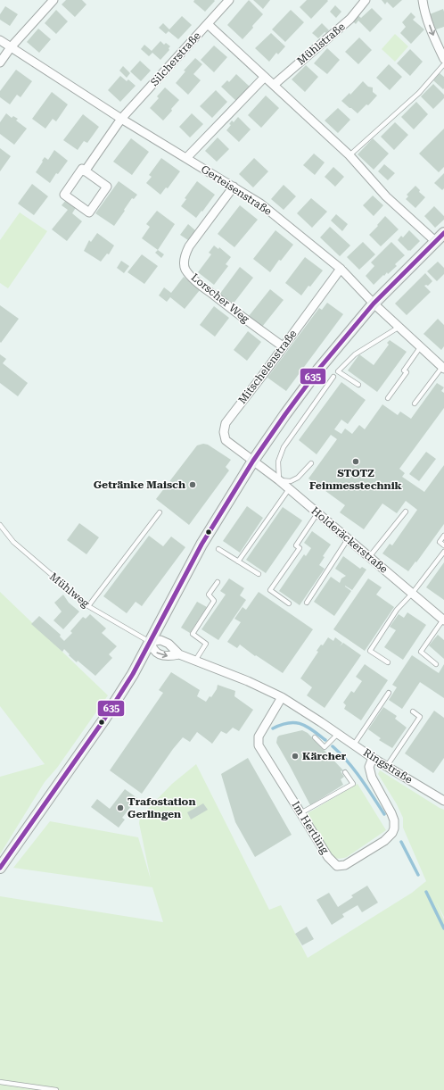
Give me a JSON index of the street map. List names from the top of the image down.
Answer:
{
  "streets": {
    "street": [
      "Mühlstraße",
      "Silcherstraße",
      "Gerteisenstraße",
      "Lorscher Weg",
      "Mitschelenstraße",
      "Holderäckerstraße",
      "Ringstraße",
      "Im Hertling"
    ],
    "lane": ["Mühlweg"]
  },
  "crossings": [
    ["Silcherstraße", "Gerteisenstraße"],
    ["Gerteisenstraße", "Lorscher Weg"],
    ["Gerteisenstraße", "Mitschelenstraße"],
    ["Lorscher Weg", "Mitschelenstraße"],
    ["Mitschelenstraße", "Holderäckerstraße"],
    ["Mühlweg", "Ringstraße"],
    ["Ringstraße", "Im Hertling"]
  ],
  "places": [
    "STOTZ Feinmesstechnik",
    "Getränke Maisch",
    "Kärcher",
    "Trafostation Gerlingen"
  ],
  "lines": ["transit line 635"]
}
